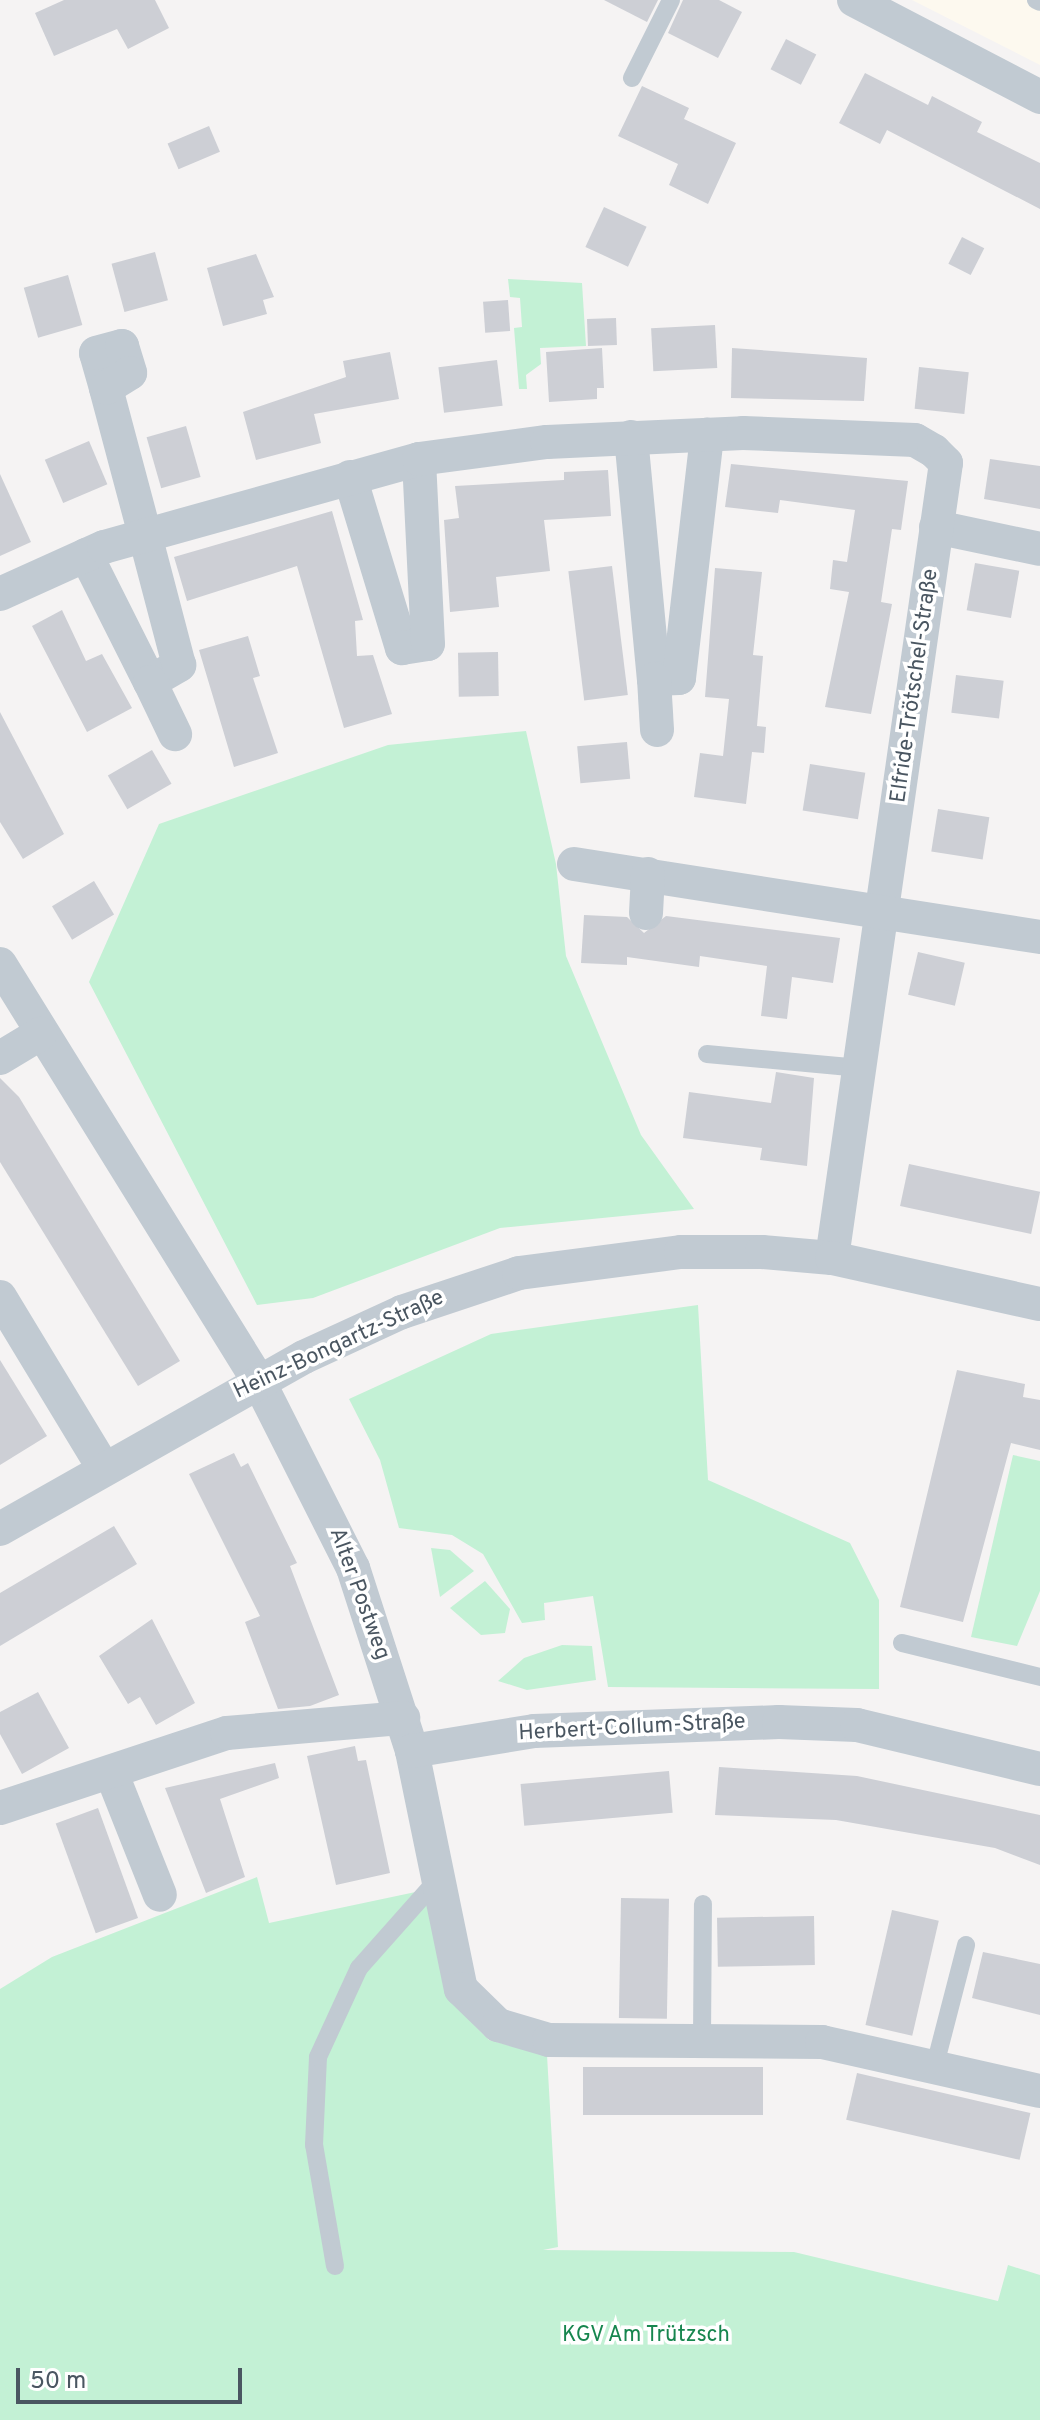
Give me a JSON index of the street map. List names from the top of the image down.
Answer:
{
  "streets": {
    "street": [
      "Elfride-Trötschel-Straße",
      "Heinz-Bongartz-Straße",
      "Alter Postweg",
      "Herbert-Collum-Straße"
    ]
  },
  "crossings": [
    ["Elfride-Trötschel-Straße", "Heinz-Bongartz-Straße"],
    ["Heinz-Bongartz-Straße", "Alter Postweg"],
    ["Alter Postweg", "Herbert-Collum-Straße"]
  ],
  "parks": ["KGV Am Trützsch"],
  "scale_bar": "50 m"
}
